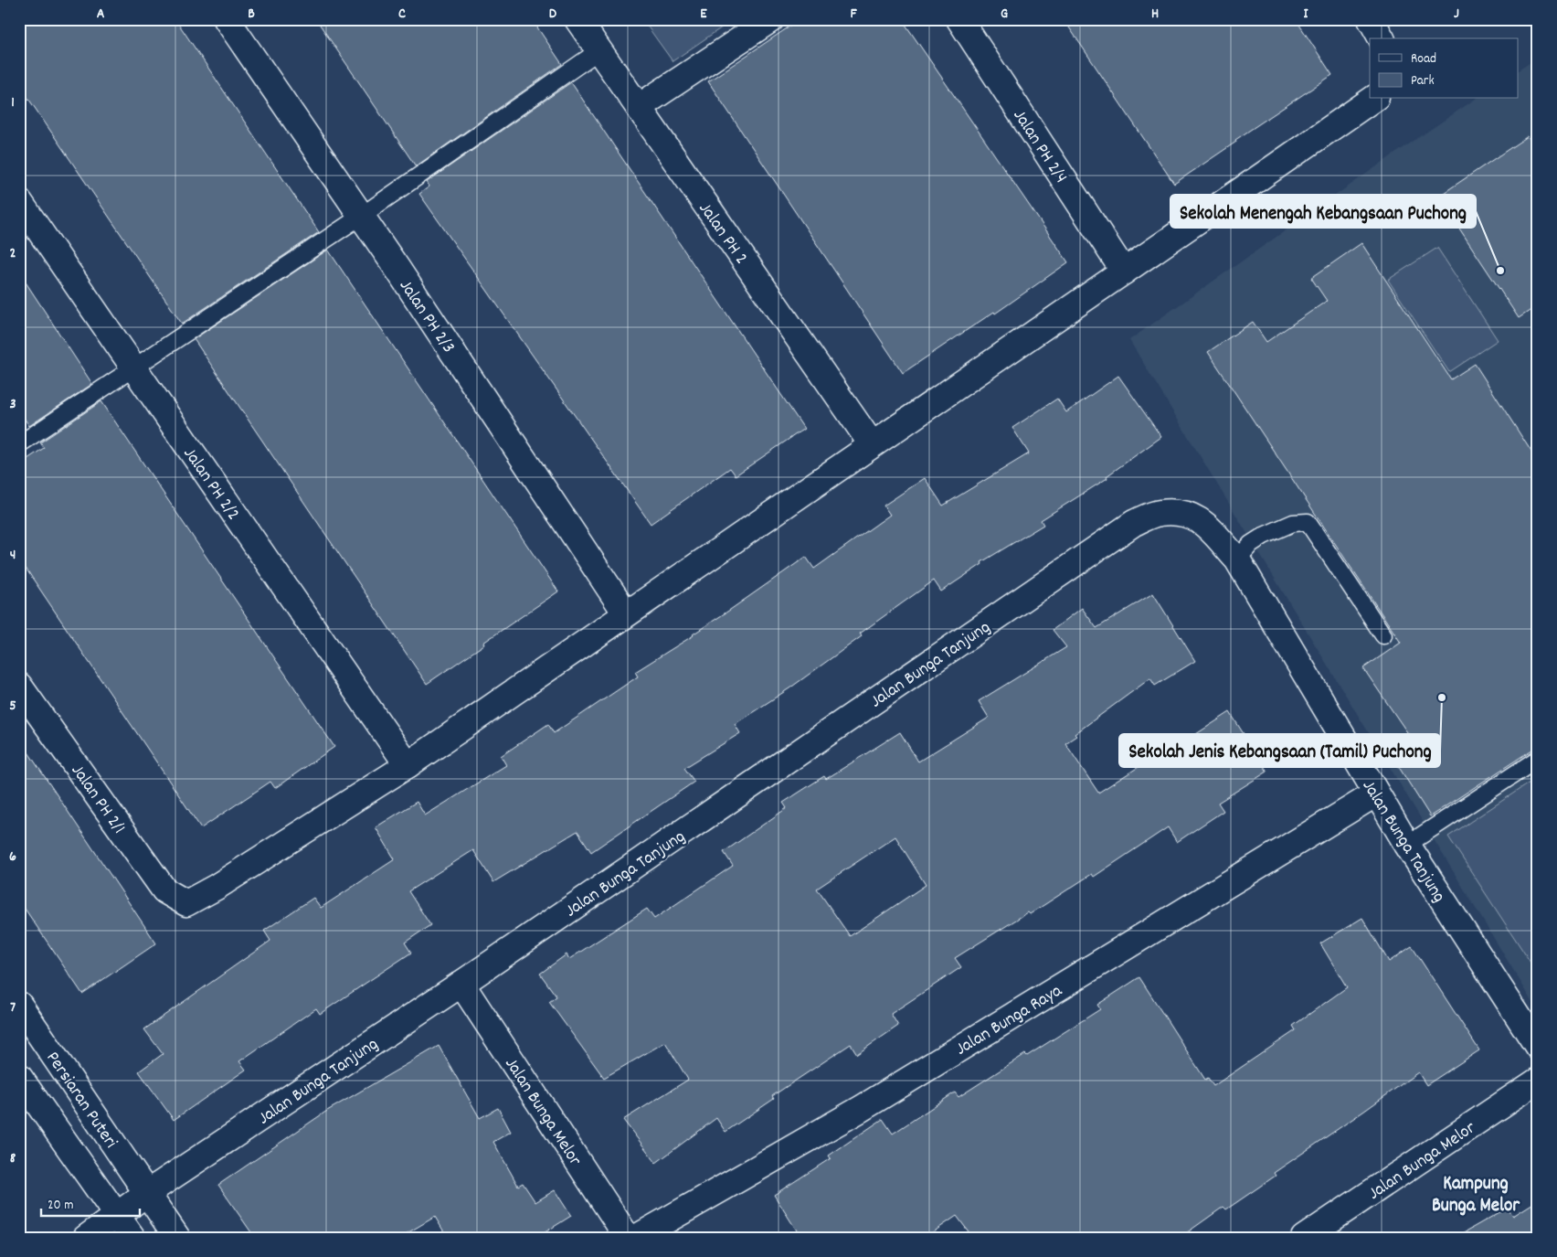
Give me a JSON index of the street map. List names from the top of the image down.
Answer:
{
  "streets": {
    "street": [
      "Jalan PH 2/4",
      "Jalan PH 2",
      "Jalan PH 2/3",
      "Jalan PH 2/2",
      "Jalan Bunga Tanjung",
      "Jalan PH 2/1",
      "Jalan Bunga Raya",
      "Persiaran Puteri",
      "Jalan Bunga Melor"
    ]
  },
  "crossings": [
    ["Jalan PH 2/2", "Jalan PH 2/1"],
    ["Jalan Bunga Tanjung", "Jalan Bunga Raya"],
    ["Jalan Bunga Tanjung", "Persiaran Puteri"],
    ["Jalan Bunga Tanjung", "Jalan Bunga Melor"]
  ],
  "districts": ["Kampung Bunga Melor"],
  "places": ["Sekolah Menengah Kebangsaan Puchong", "Sekolah Jenis Kebangsaan (Tamil) Puchong"],
  "legend": ["Road", "Park"],
  "scale_bar": "20 m",
  "grid": {
    "columns": [
      "A",
      "B",
      "C",
      "D",
      "E",
      "F",
      "G",
      "H",
      "I",
      "J"
    ],
    "rows": [
      "1",
      "2",
      "3",
      "4",
      "5",
      "6",
      "7",
      "8"
    ]
  }
}
